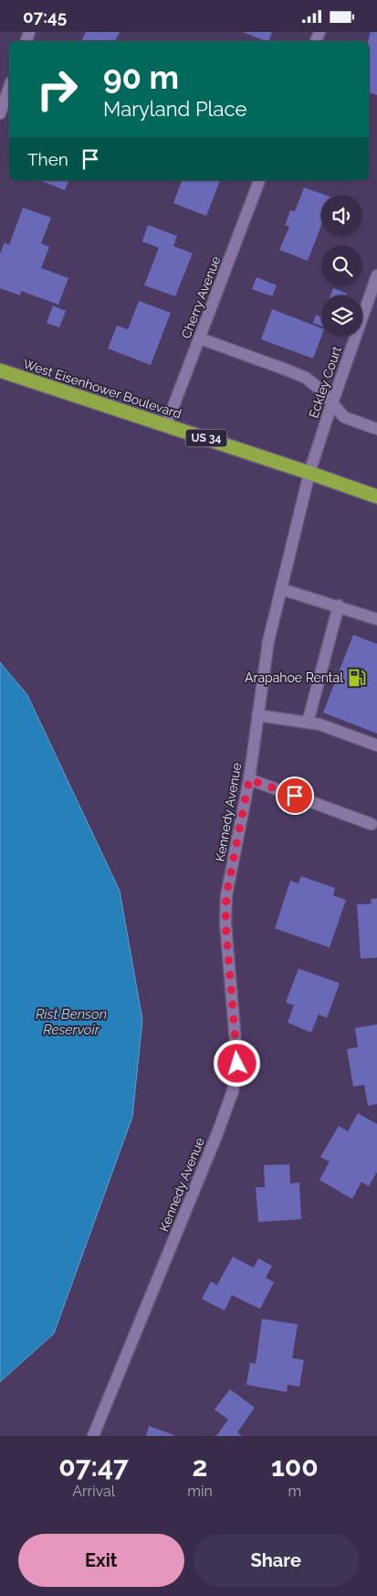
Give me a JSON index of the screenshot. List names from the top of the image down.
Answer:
{
  "streets": {
    "highway": ["West Eisenhower Boulevard", "US 34"],
    "street": ["Cherry Avenue", "Eckley Court", "Kennedy Avenue"]
  },
  "crossings": [
    ["Cherry Avenue", "West Eisenhower Boulevard"],
    ["Eckley Court", "West Eisenhower Boulevard"],
    ["Eckley Court", "Kennedy Avenue"],
    ["West Eisenhower Boulevard", "Kennedy Avenue"]
  ],
  "water": ["Rist Benson Reservoir"],
  "places": {
    "fuel station": ["Arapahoe Rental"]
  },
  "page": {
    "status": "07:45",
    "turn": ["90 m", "Maryland Place"],
    "then": "Then",
    "eta": [
      "07:47",
      "Arrival",
      "2",
      "min",
      "100",
      "m"
    ],
    "buttons": ["Exit", "Share"]
  }
}
